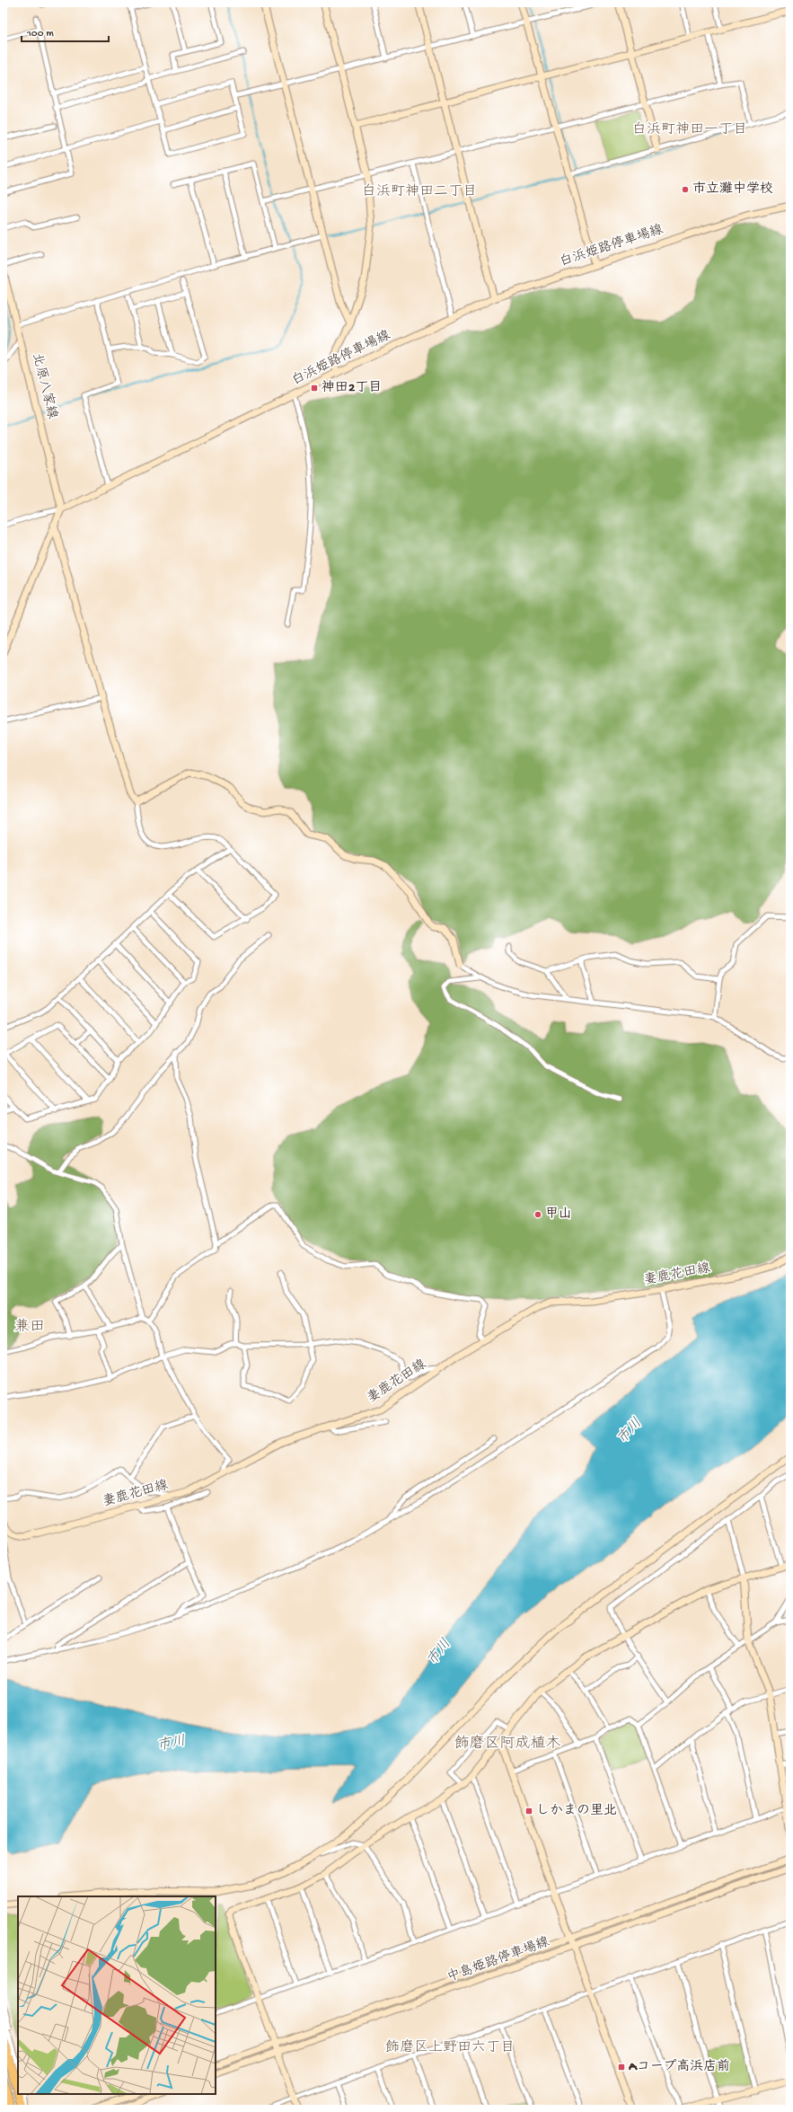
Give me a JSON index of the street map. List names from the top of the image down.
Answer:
{
  "streets": {
    "street": [
      "白浜姫路停車場線",
      "北原八家線",
      "妻鹿花田線",
      "中島姫路停車場線"
    ]
  },
  "crossings": [
    ["白浜姫路停車場線", "北原八家線"]
  ],
  "districts": [
    "白浜町神田一丁目",
    "白浜町神田二丁目",
    "兼田",
    "飾磨区阿成植木",
    "飾磨区上野田六丁目"
  ],
  "water": ["市川"],
  "places": {
    "other": ["市立灘中学校", "甲山"],
    "transit": ["神田2丁目", "しかまの里北", "Aコープ高浜店前"]
  },
  "scale_bar": "100 m"
}
